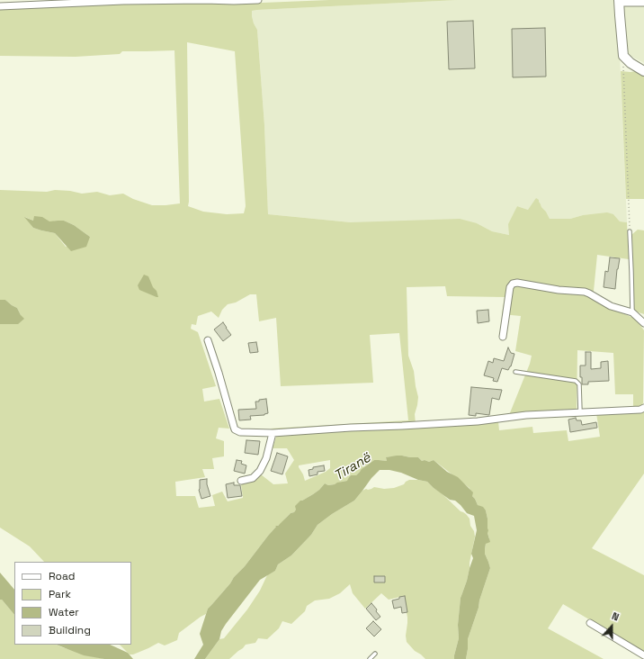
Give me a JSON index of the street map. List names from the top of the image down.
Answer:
{
  "water": ["Tiranë"],
  "legend": [
    "Road",
    "Park",
    "Water",
    "Building"
  ],
  "north": "top"
}
